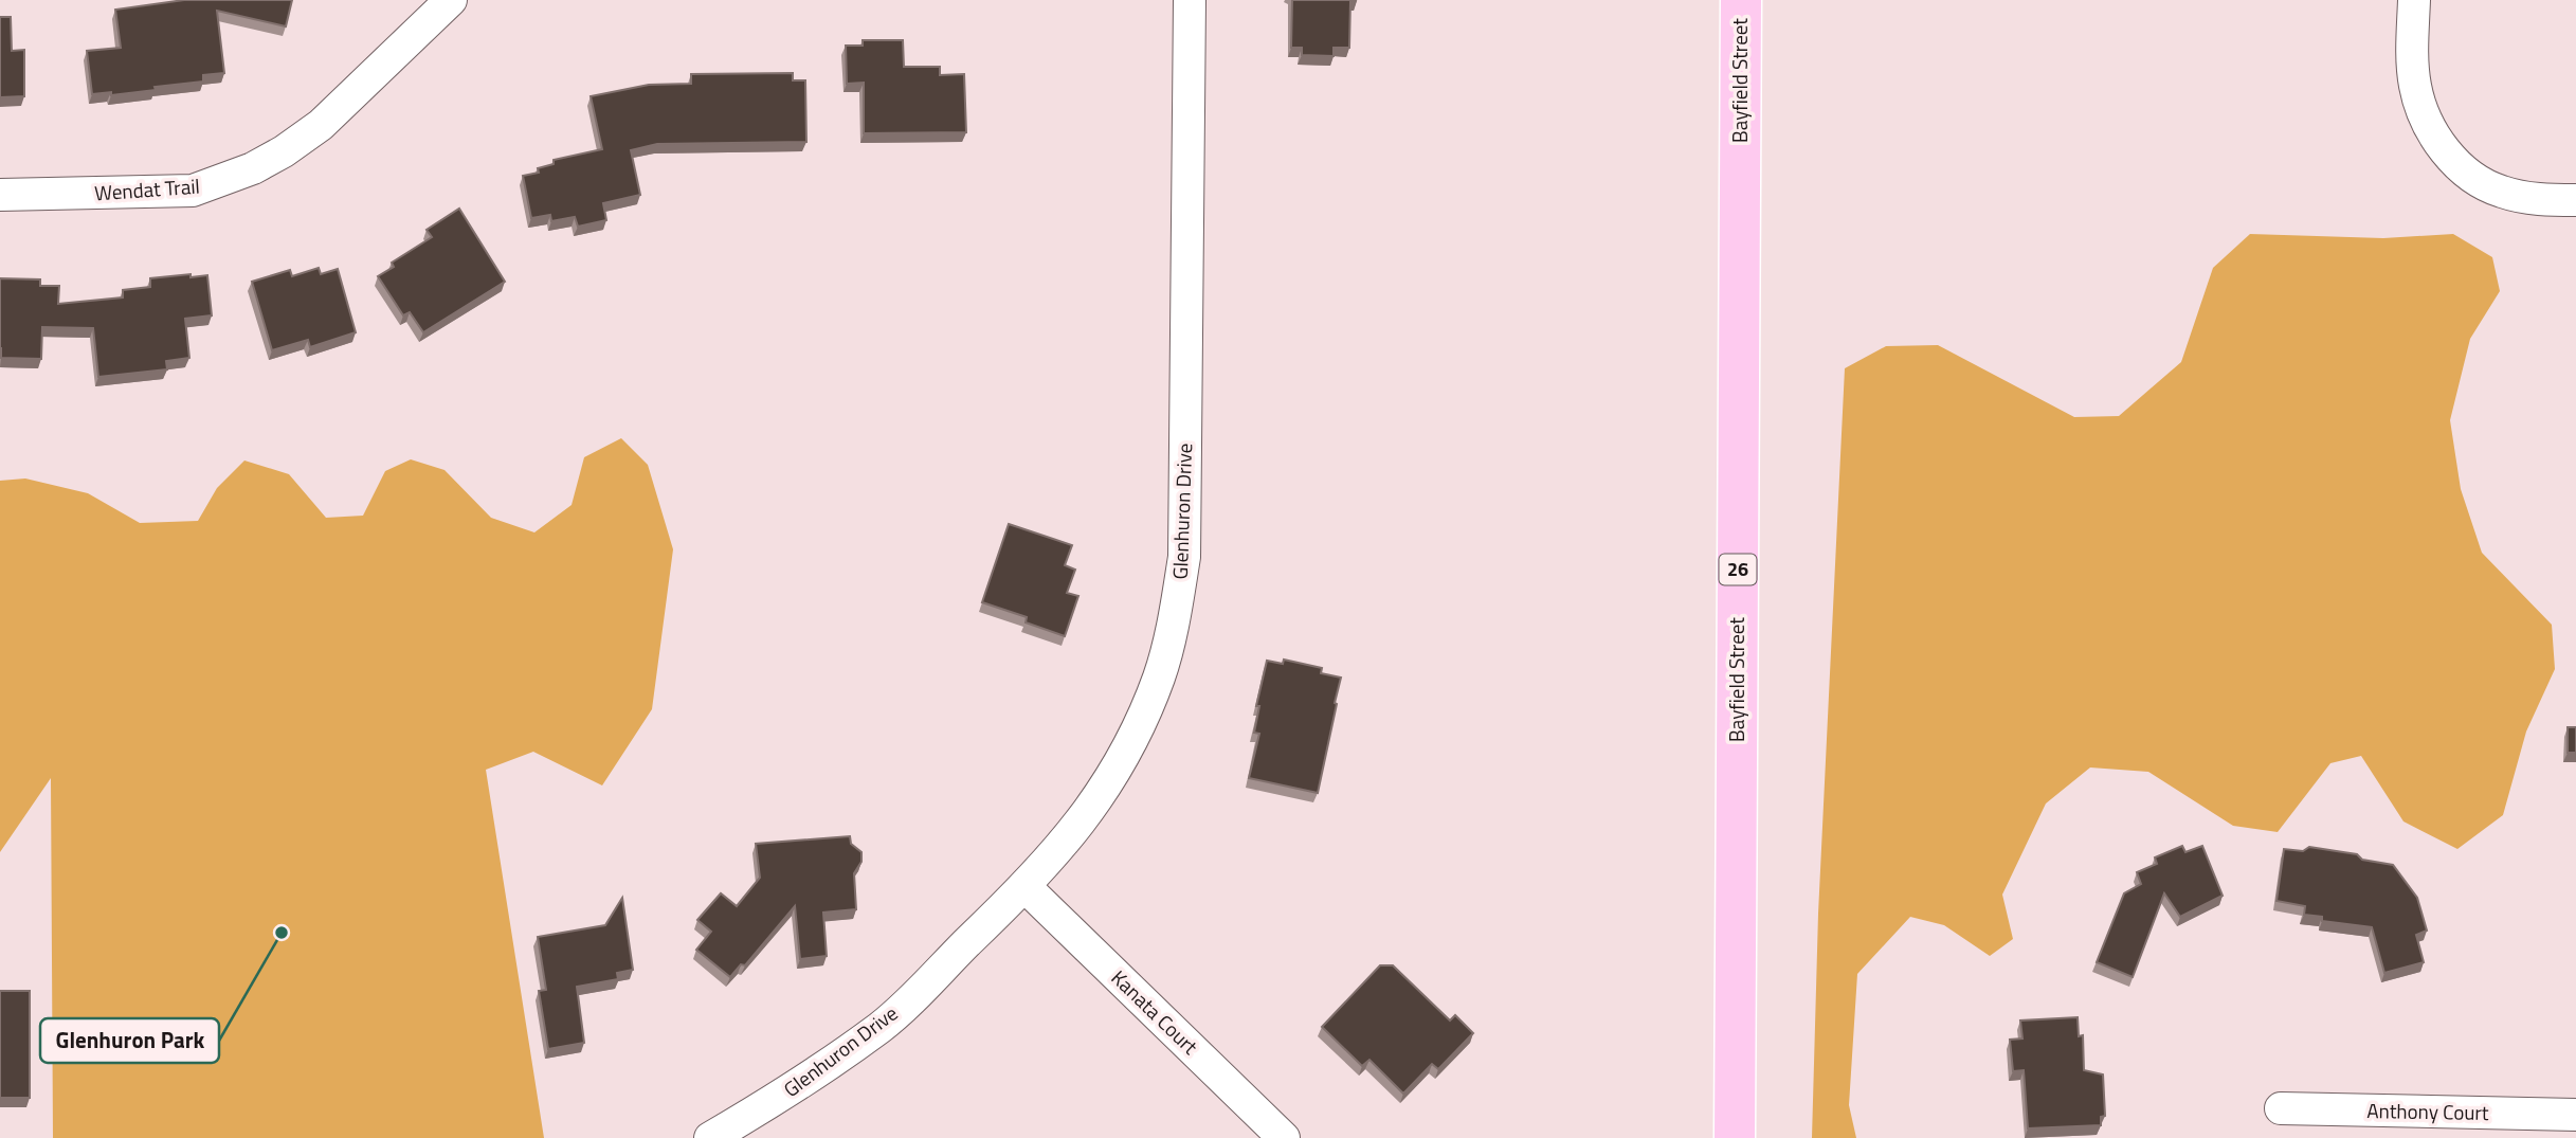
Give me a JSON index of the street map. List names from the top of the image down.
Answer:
{
  "streets": {
    "main road": ["Bayfield Street", "26"],
    "street": [
      "Wendat Trail",
      "Glenhuron Drive",
      "Kanata Court",
      "Anthony Court"
    ]
  },
  "crossings": [
    ["Glenhuron Drive", "Kanata Court"]
  ],
  "places": ["Glenhuron Park"]
}
